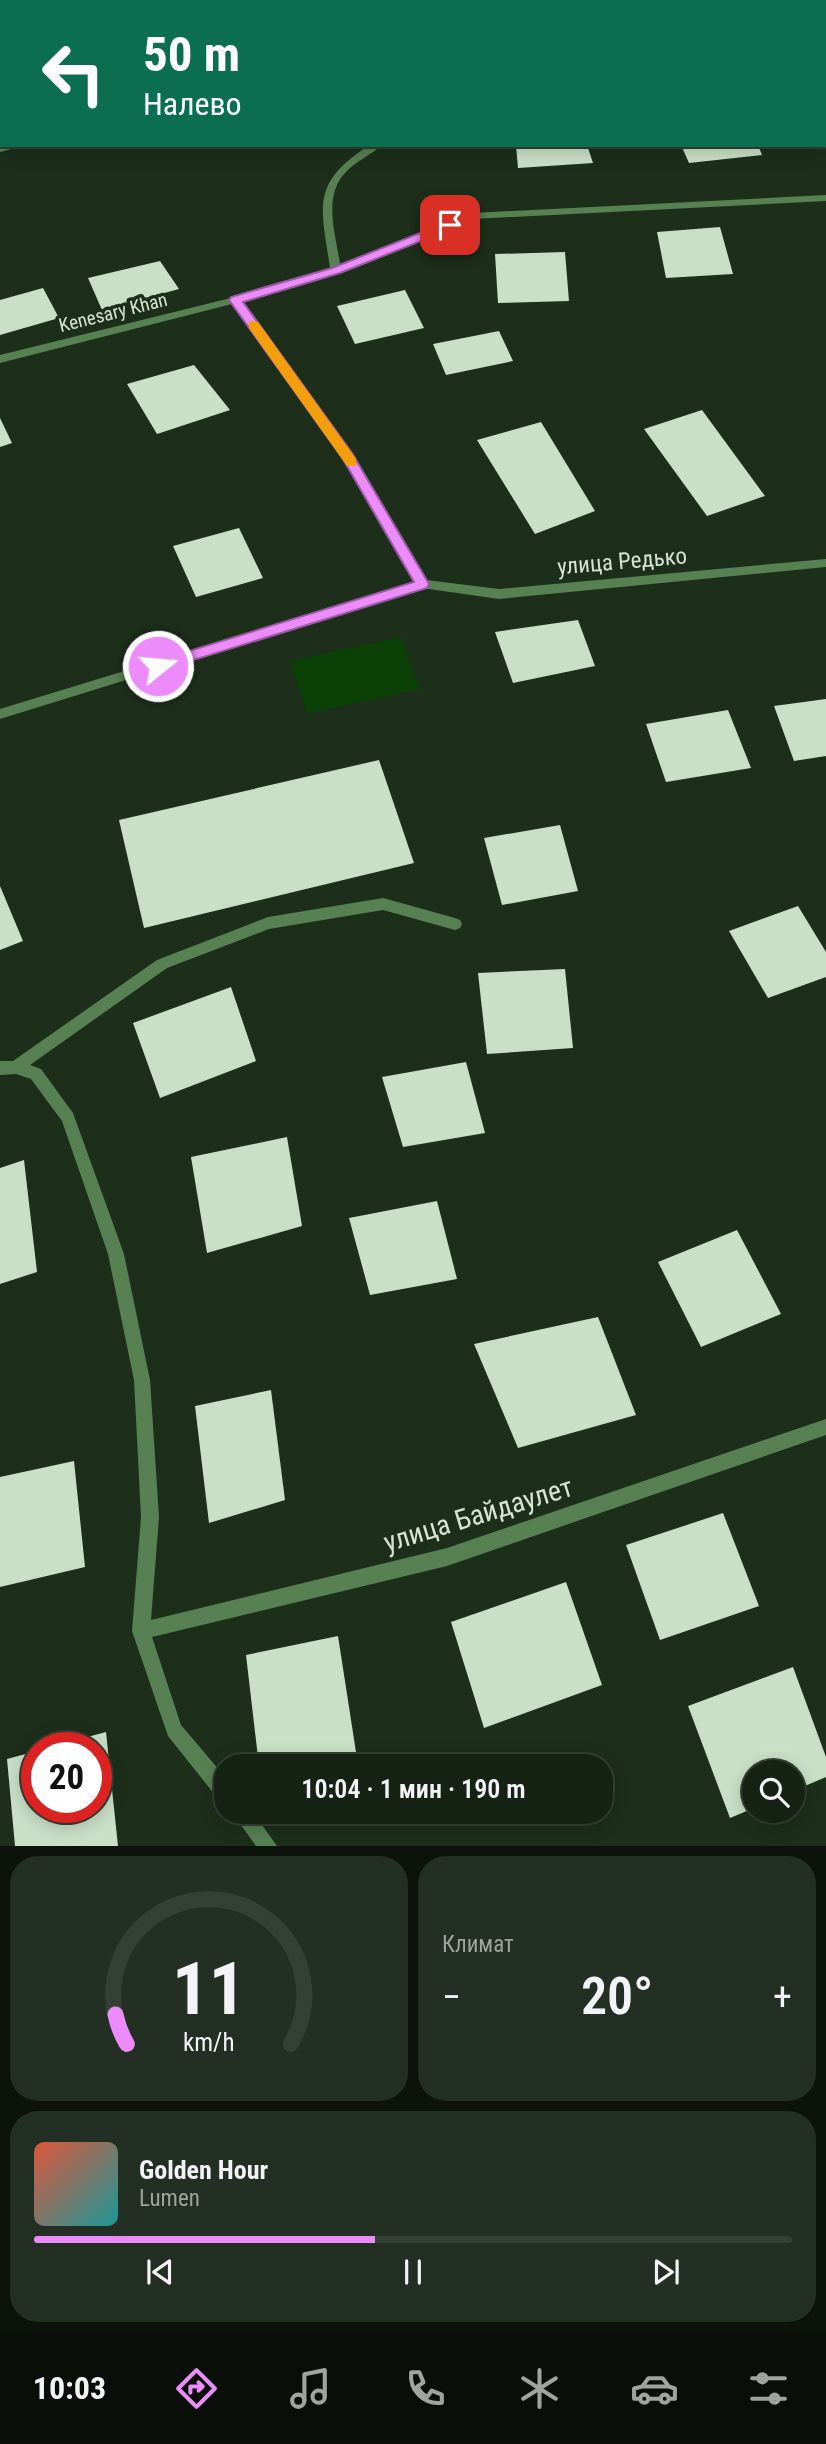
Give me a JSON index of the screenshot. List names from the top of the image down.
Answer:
{
  "streets": {
    "street": ["Kenesary Khan", "улица Редько", "улица Байдаулет"]
  },
  "page": {
    "turn": ["50 m", "Налево"],
    "limit": "20",
    "trip": "10:04 · 1 мин · 190 m",
    "tile": "Климат",
    "heat": ["−", "20°", "+"],
    "song": ["Golden Hour", "Lumen"],
    "tabs": "10:03",
    "gauge": ["11", "km/h"]
  }
}
